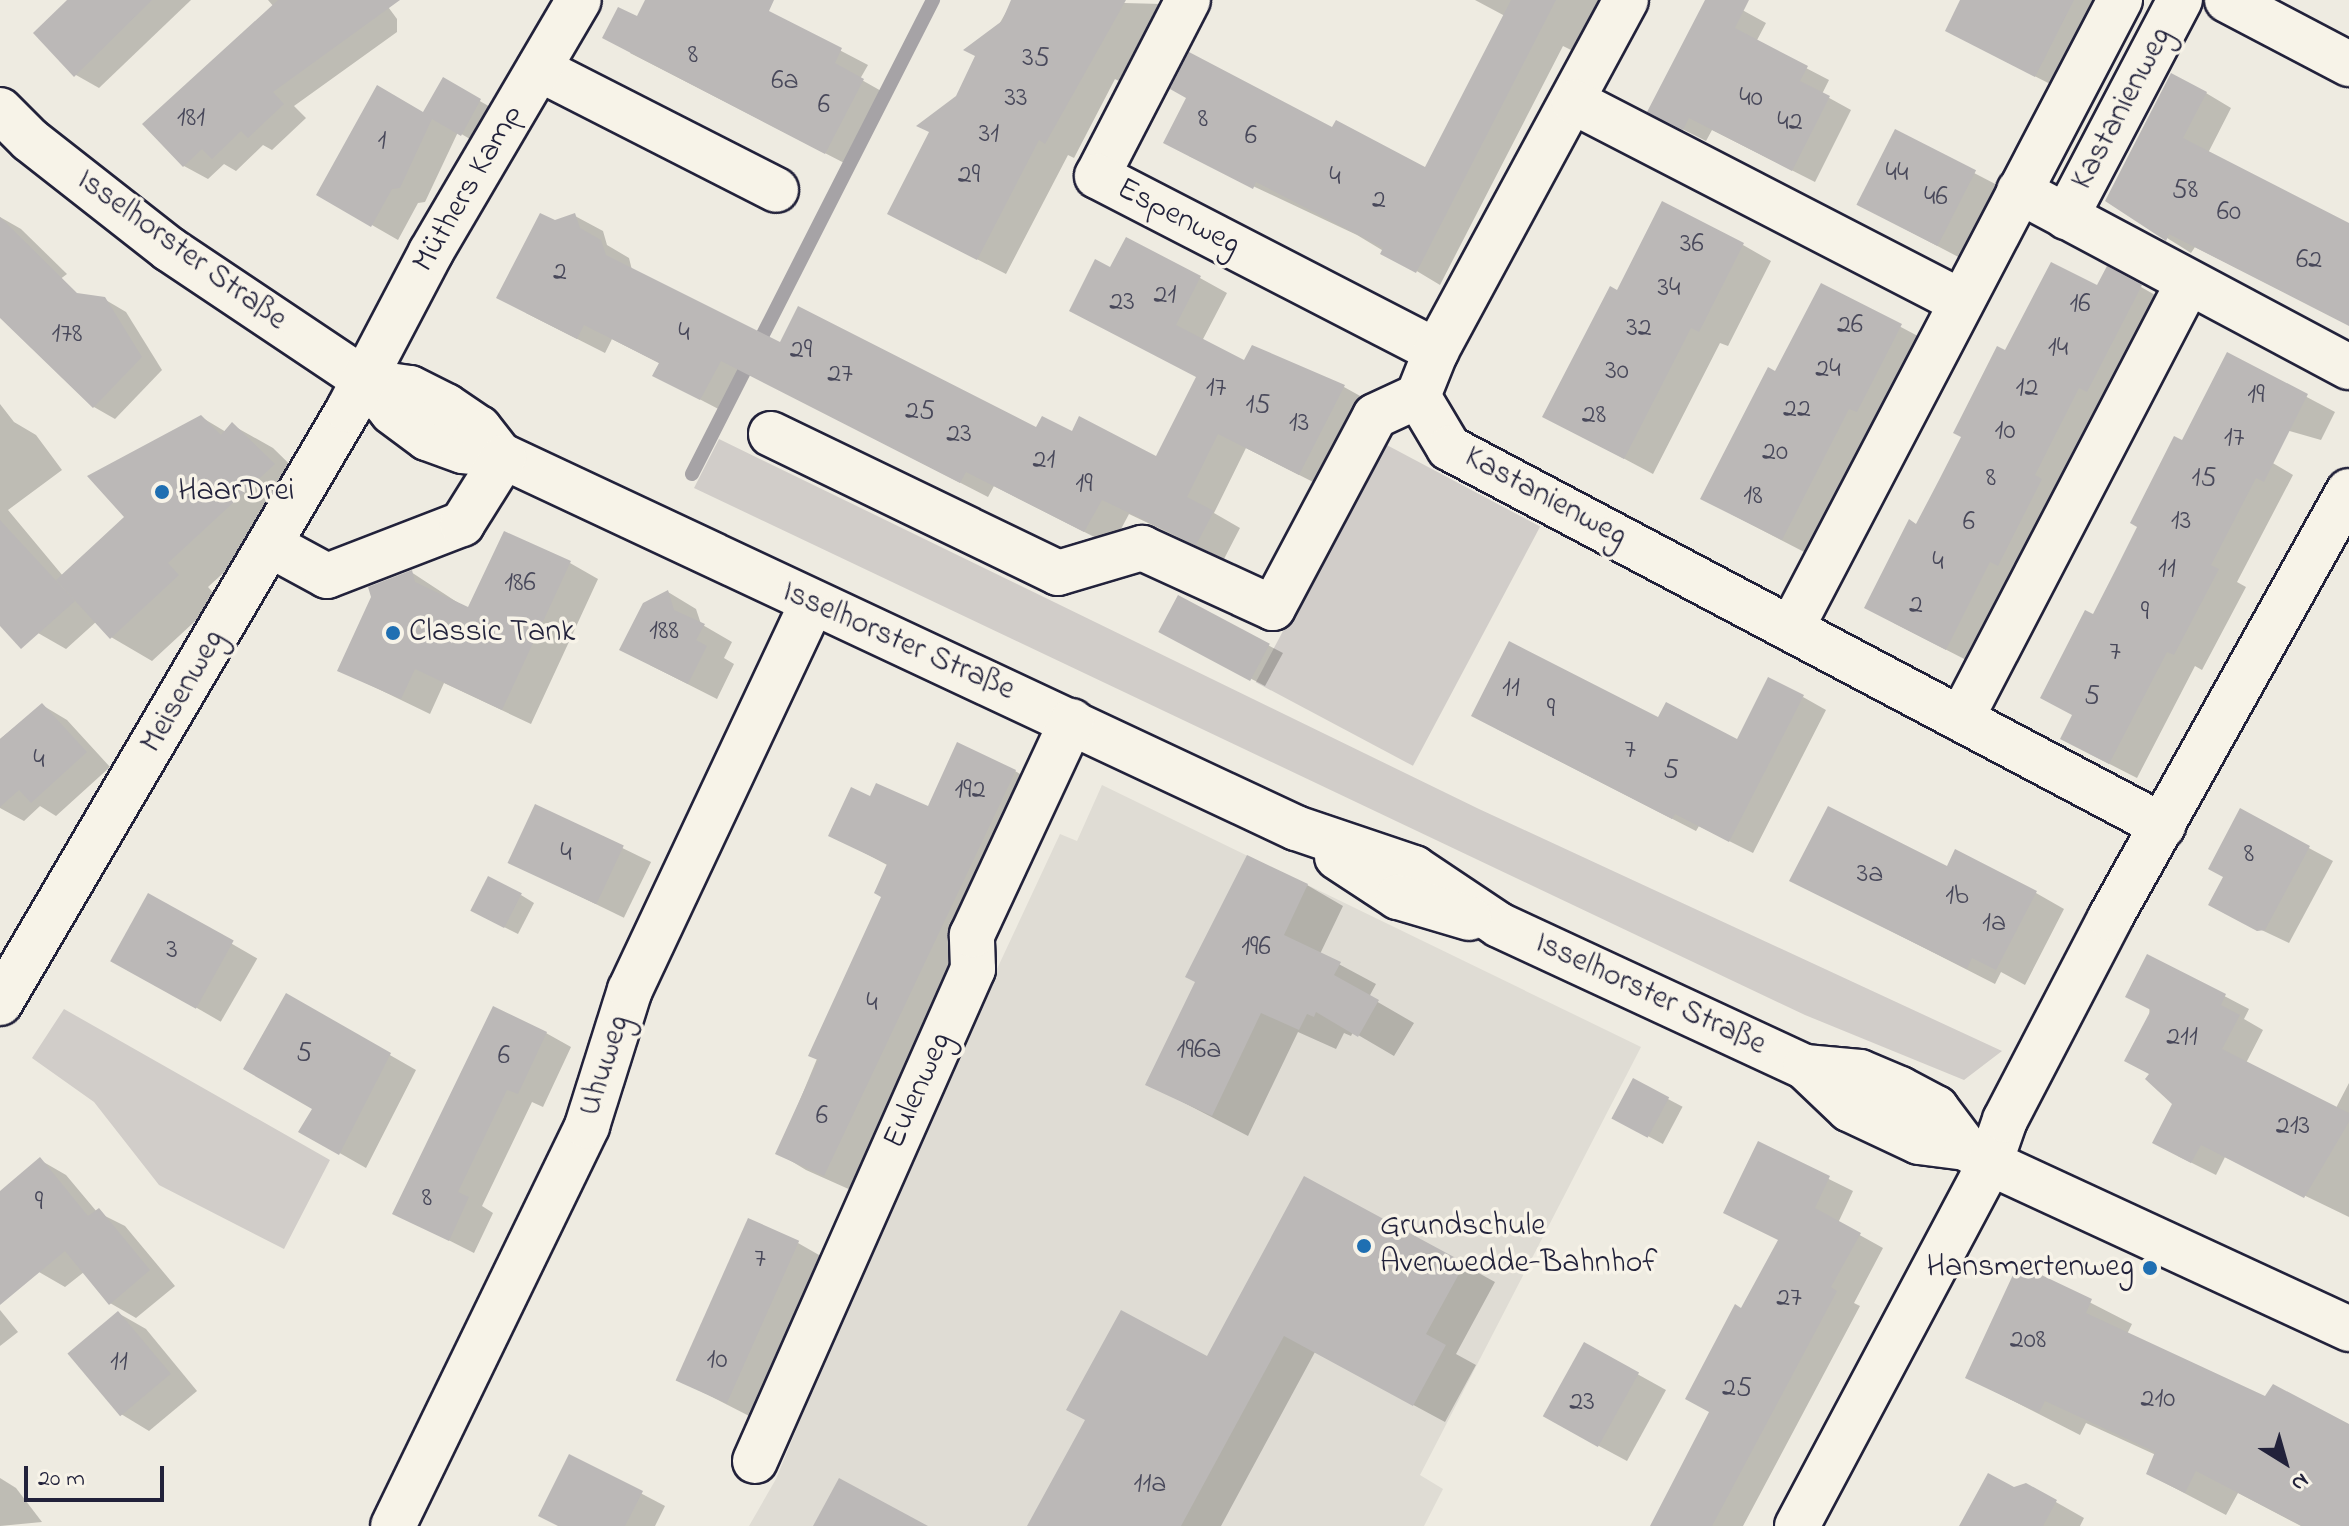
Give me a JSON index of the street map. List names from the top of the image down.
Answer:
{
  "streets": {
    "street": [
      "Kastanienweg",
      "Müthers Kamp",
      "Espenweg",
      "Isselhorster Straße",
      "Meisenweg",
      "Uhuweg",
      "Eulenweg"
    ]
  },
  "crossings": [
    ["Müthers Kamp", "Isselhorster Straße"],
    ["Müthers Kamp", "Meisenweg"],
    ["Isselhorster Straße", "Meisenweg"],
    ["Isselhorster Straße", "Uhuweg"],
    ["Isselhorster Straße", "Eulenweg"]
  ],
  "places": [
    "HaarDrei",
    "Classic Tank",
    "Grundschule Avenwedde-Bahnhof",
    "Hansmertenweg"
  ],
  "house_numbers": [
    "8",
    "35",
    "6a",
    "33",
    "40",
    "6",
    "181",
    "8",
    "42",
    "31",
    "6",
    "1",
    "44",
    "29",
    "4",
    "58",
    "46",
    "2",
    "60",
    "36",
    "62",
    "2",
    "34",
    "21",
    "23",
    "16",
    "26",
    "32",
    "4",
    "178",
    "14",
    "29",
    "24",
    "30",
    "27",
    "17",
    "12",
    "19",
    "15",
    "22",
    "25",
    "28",
    "13",
    "10",
    "23",
    "17",
    "20",
    "21",
    "8",
    "15",
    "19",
    "18",
    "13",
    "6",
    "4",
    "11",
    "186",
    "2",
    "9",
    "188",
    "7",
    "11",
    "5",
    "9",
    "7",
    "4",
    "5",
    "192",
    "4",
    "8",
    "3a",
    "1b",
    "1a",
    "196",
    "3",
    "4",
    "211",
    "196a",
    "5",
    "6",
    "6",
    "213",
    "8",
    "9",
    "7",
    "27",
    "208",
    "10",
    "11",
    "25",
    "210",
    "23",
    "11a"
  ],
  "scale_bar": "20 m",
  "north": "bottom right"
}
